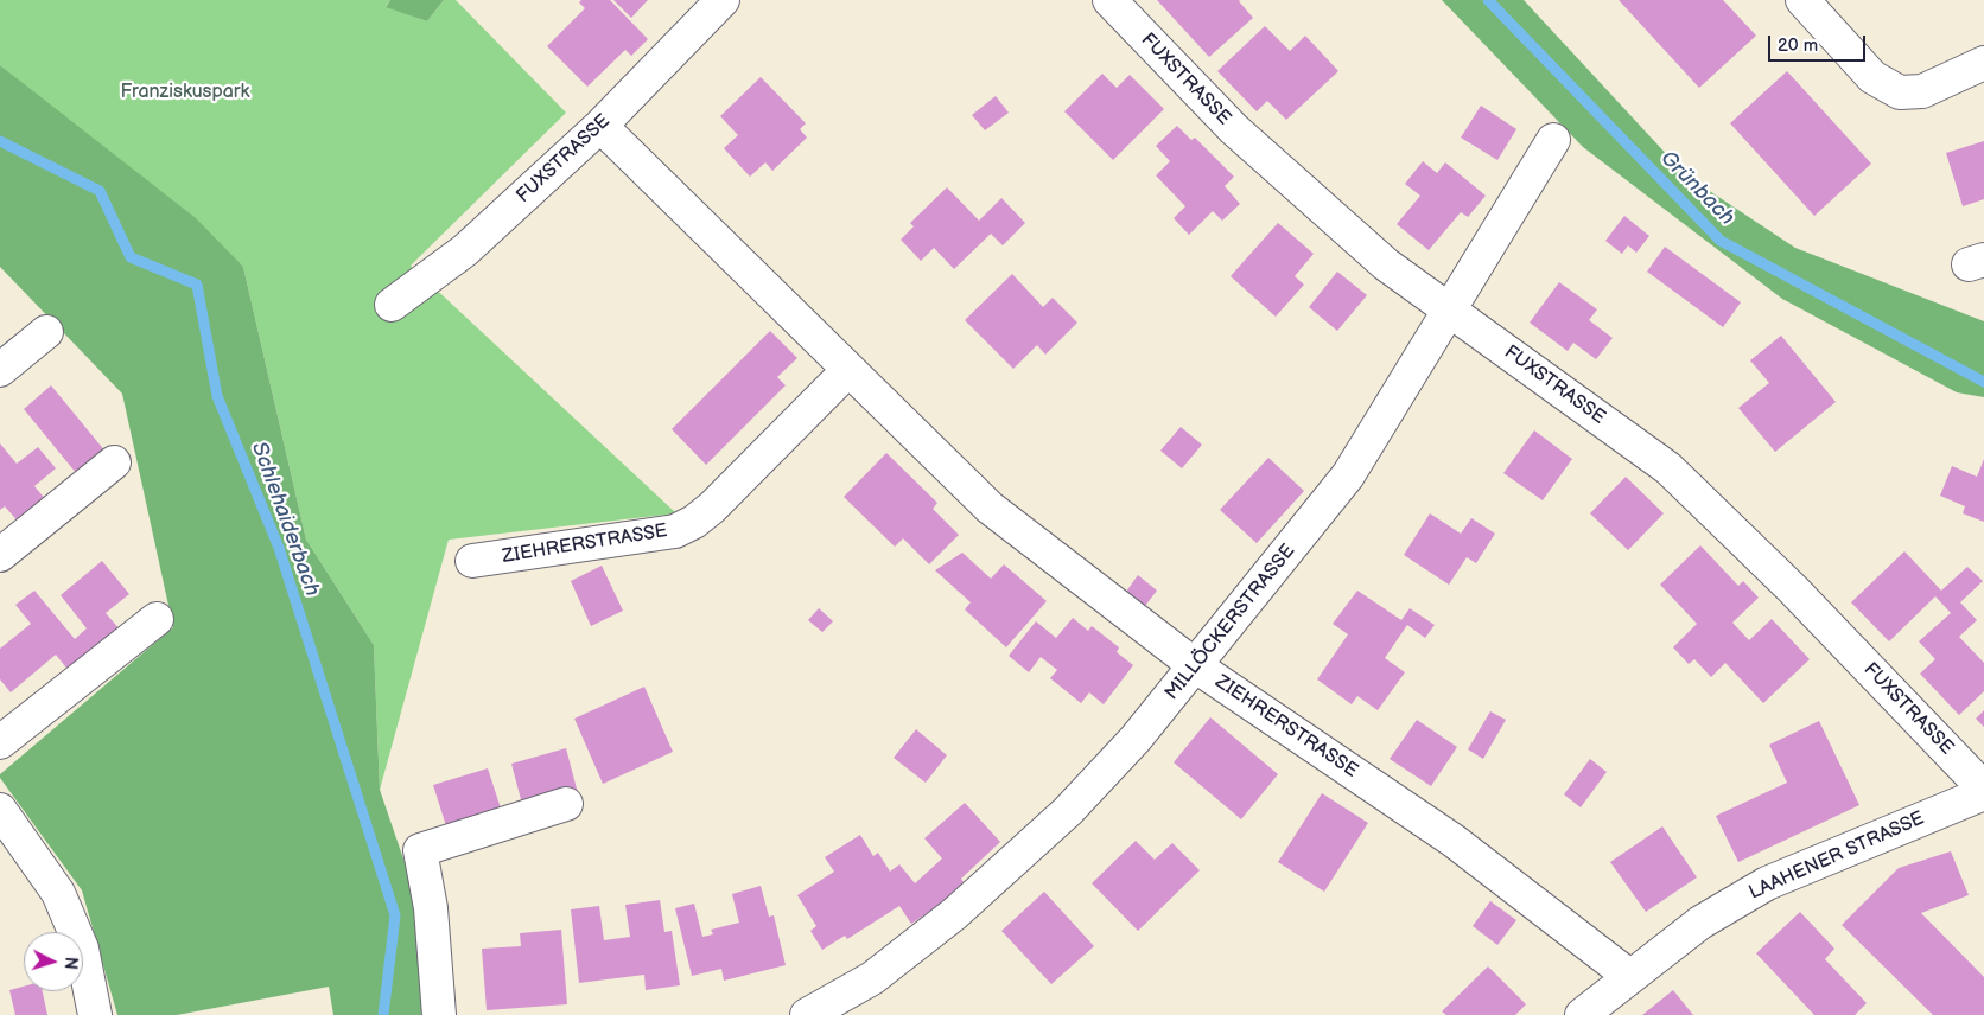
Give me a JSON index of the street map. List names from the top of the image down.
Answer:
{
  "streets": {
    "street": [
      "FUXSTRASSE",
      "ZIEHRERSTRASSE",
      "MILLÖCKERSTRASSE",
      "LAAHENER STRASSE"
    ]
  },
  "crossings": [
    ["FUXSTRASSE", "ZIEHRERSTRASSE"],
    ["FUXSTRASSE", "MILLÖCKERSTRASSE"],
    ["ZIEHRERSTRASSE", "MILLÖCKERSTRASSE"],
    ["ZIEHRERSTRASSE", "LAAHENER STRASSE"]
  ],
  "water": ["Grünbach", "Schlehaiderbach"],
  "parks": ["Franziskuspark"],
  "scale_bar": "20 m",
  "north": "right"
}
